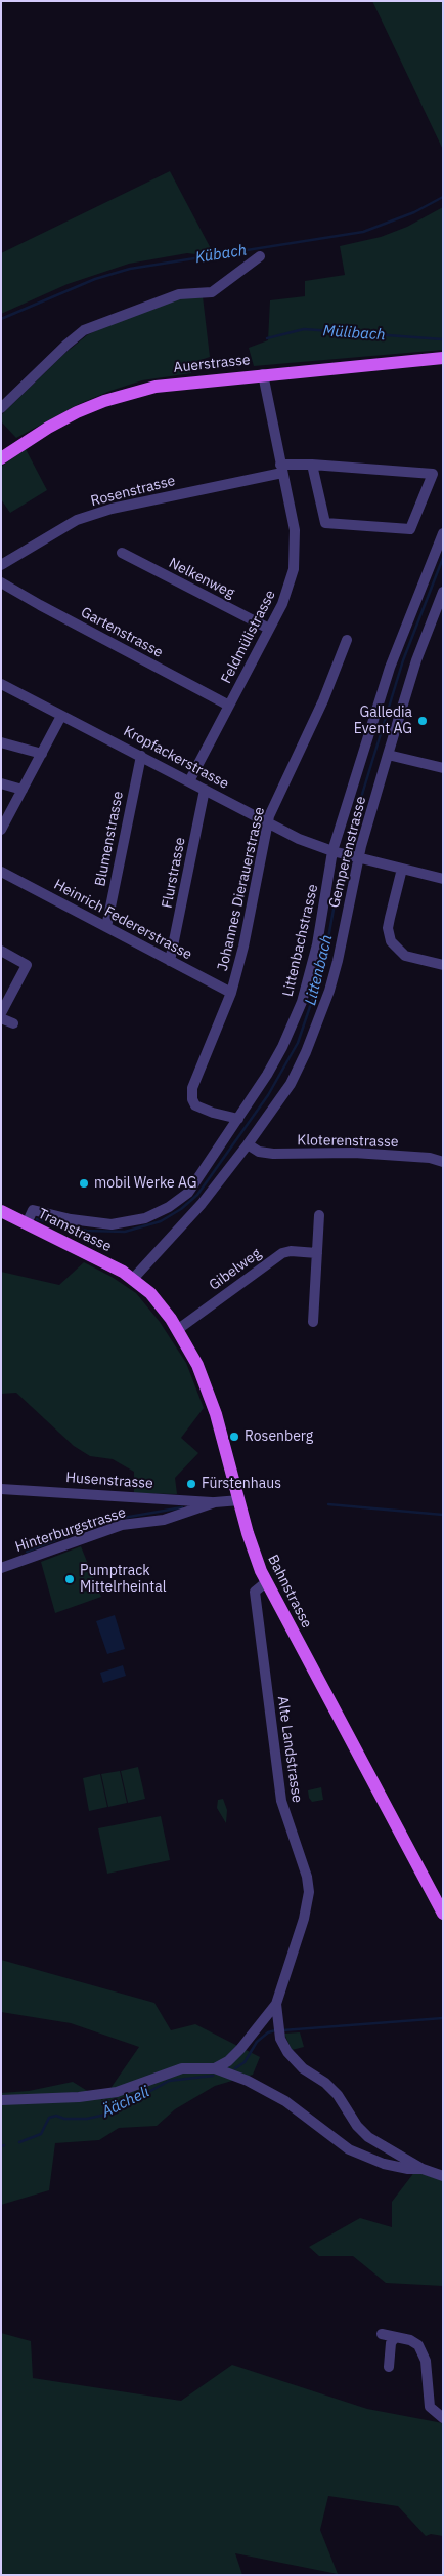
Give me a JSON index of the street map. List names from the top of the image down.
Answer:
{
  "streets": {
    "main road": ["Auerstrasse", "Tramstrasse", "Bahnstrasse"],
    "street": [
      "Rosenstrasse",
      "Nelkenweg",
      "Gartenstrasse",
      "Feldmülistrasse",
      "Kropfackerstrasse",
      "Blumenstrasse",
      "Gemperenstrasse",
      "Flurstrasse",
      "Johannes Dierauerstrasse",
      "Heinrich Federerstrasse",
      "Littenbachstrasse",
      "Kloterenstrasse",
      "Gibelweg",
      "Husenstrasse",
      "Hinterburgstrasse",
      "Alte Landstrasse"
    ]
  },
  "crossings": [
    ["Auerstrasse", "Feldmülistrasse"],
    ["Rosenstrasse", "Feldmülistrasse"],
    ["Nelkenweg", "Feldmülistrasse"],
    ["Gartenstrasse", "Feldmülistrasse"],
    ["Feldmülistrasse", "Kropfackerstrasse"],
    ["Kropfackerstrasse", "Blumenstrasse"],
    ["Kropfackerstrasse", "Gemperenstrasse"],
    ["Kropfackerstrasse", "Flurstrasse"],
    ["Kropfackerstrasse", "Johannes Dierauerstrasse"],
    ["Kropfackerstrasse", "Littenbachstrasse"],
    ["Blumenstrasse", "Heinrich Federerstrasse"],
    ["Gemperenstrasse", "Kloterenstrasse"],
    ["Gemperenstrasse", "Tramstrasse"],
    ["Gemperenstrasse", "Bahnstrasse"],
    ["Flurstrasse", "Heinrich Federerstrasse"],
    ["Johannes Dierauerstrasse", "Heinrich Federerstrasse"],
    ["Johannes Dierauerstrasse", "Littenbachstrasse"],
    ["Littenbachstrasse", "Tramstrasse"],
    ["Tramstrasse", "Bahnstrasse"],
    ["Gibelweg", "Bahnstrasse"],
    ["Husenstrasse", "Hinterburgstrasse"],
    ["Hinterburgstrasse", "Bahnstrasse"],
    ["Bahnstrasse", "Alte Landstrasse"]
  ],
  "water": [
    "Kübach",
    "Mülibach",
    "Littenbach",
    "Äächeli"
  ],
  "places": [
    "Galledia Event AG",
    "mobil Werke AG",
    "Rosenberg",
    "Fürstenhaus",
    "Pumptrack Mittelrheintal"
  ]
}
